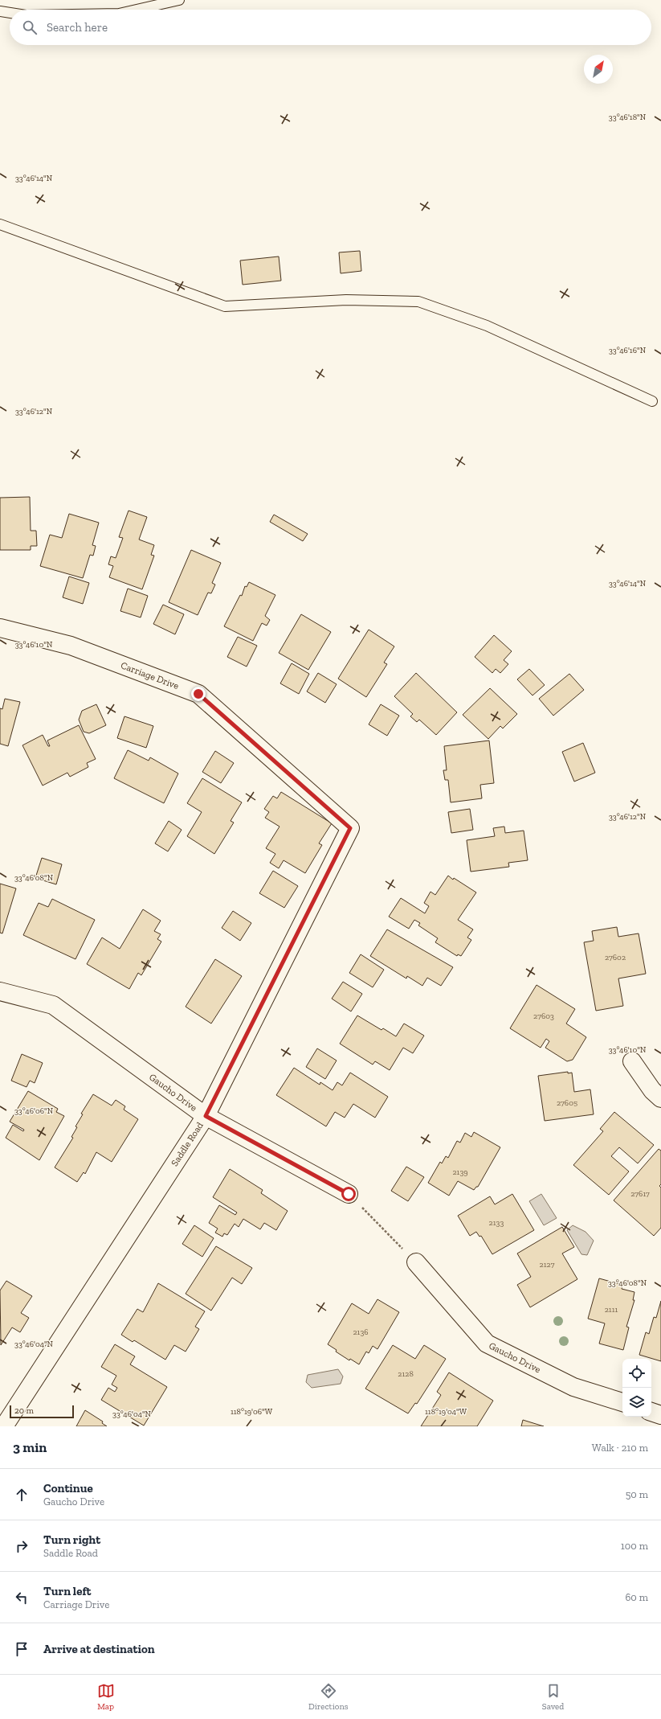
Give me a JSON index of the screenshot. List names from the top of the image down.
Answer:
{
  "streets": {
    "street": ["Carriage Drive", "Gaucho Drive", "Saddle Road"]
  },
  "crossings": [
    ["Carriage Drive", "Saddle Road"],
    ["Gaucho Drive", "Saddle Road"]
  ],
  "house_numbers": [
    "27602",
    "27603",
    "27605",
    "2139",
    "27617",
    "2133",
    "2127",
    "2111",
    "2136",
    "2128"
  ],
  "scale_bar": "20 m",
  "north": "top right",
  "page": {
    "search": "Search here",
    "scale": "20 m",
    "heading": ["3 min", "Walk · 210 m"],
    "list": [
      ["Continue", "Gaucho Drive", "50 m"],
      ["Turn right", "Saddle Road", "100 m"],
      ["Turn left", "Carriage Drive", "60 m"],
      "Arrive at destination"
    ],
    "nav": ["Map", "Directions", "Saved"]
  },
  "coordinates": [
    "33°46'18\"N",
    "33°46'14\"N",
    "33°46'16\"N",
    "33°46'12\"N",
    "33°46'10\"N",
    "33°46'08\"N",
    "33°46'06\"N",
    "33°46'04\"N",
    "118°19'06\"W",
    "118°19'04\"W"
  ]
}
